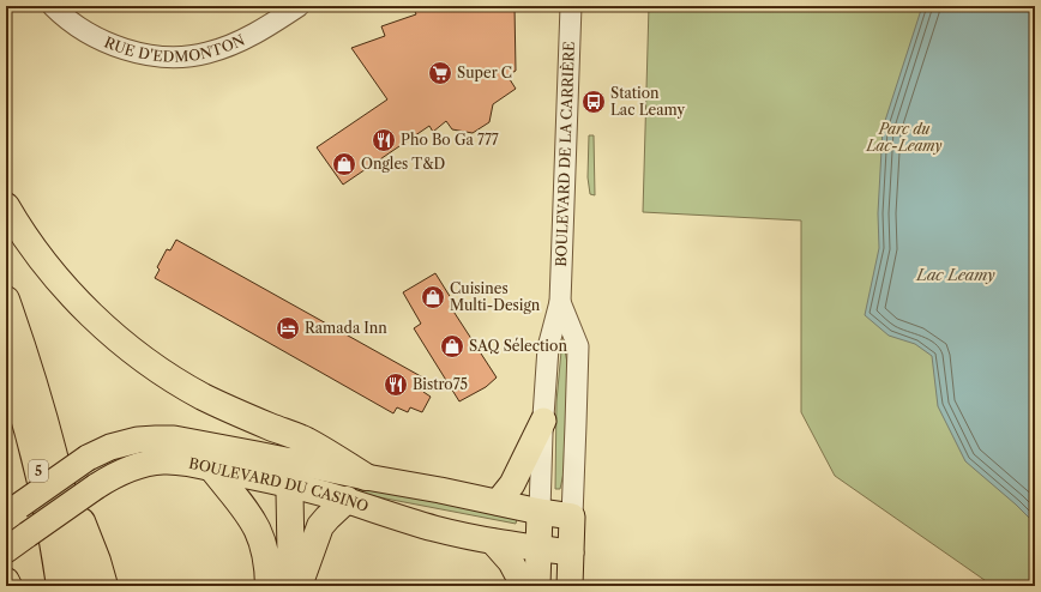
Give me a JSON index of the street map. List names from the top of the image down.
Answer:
{
  "streets": {
    "highway": ["5"],
    "main road": ["BOULEVARD DE LA CARRIÈRE", "BOULEVARD DU CASINO"],
    "street": ["RUE D'EDMONTON"]
  },
  "crossings": [
    ["BOULEVARD DE LA CARRIÈRE", "BOULEVARD DU CASINO"]
  ],
  "water": ["Lac Leamy"],
  "parks": ["Parc du Lac-Leamy"],
  "places": {
    "supermarket": ["Super C"],
    "bus stop": ["Station Lac Leamy"],
    "restaurant": ["Pho Bo Ga 777", "Bistro75"],
    "shop": ["Ongles T&D", "Cuisines Multi-Design", "SAQ Sélection"],
    "hotel": ["Ramada Inn"]
  }
}
